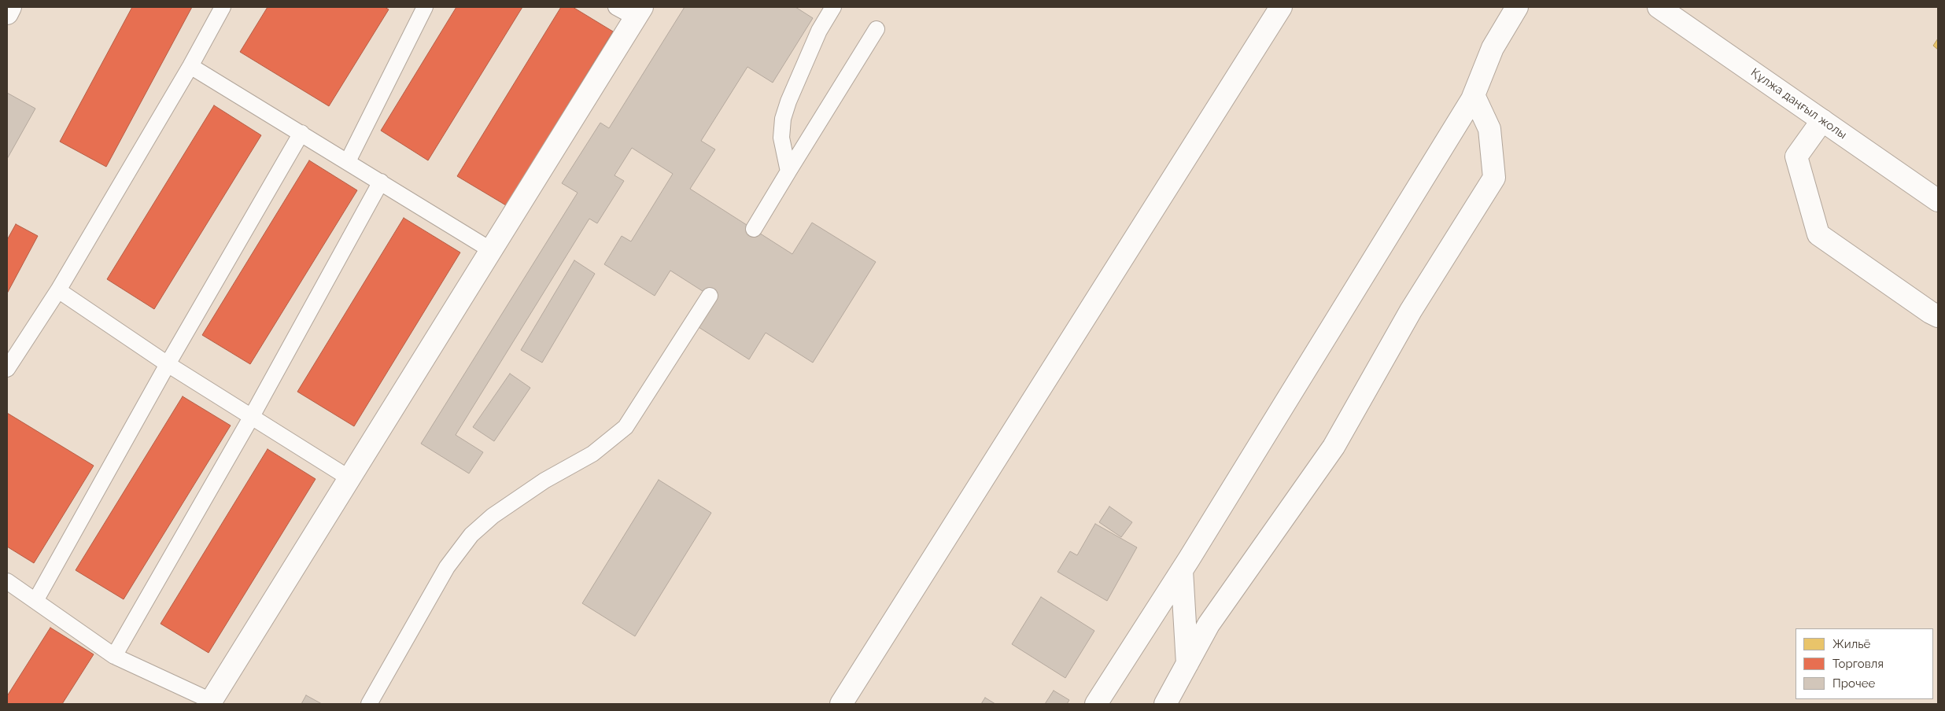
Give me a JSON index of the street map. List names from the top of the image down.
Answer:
{
  "streets": {
    "street": ["Құлжа даңғыл жолы"]
  },
  "legend": ["Жильё", "Торговля", "Прочее"]
}
